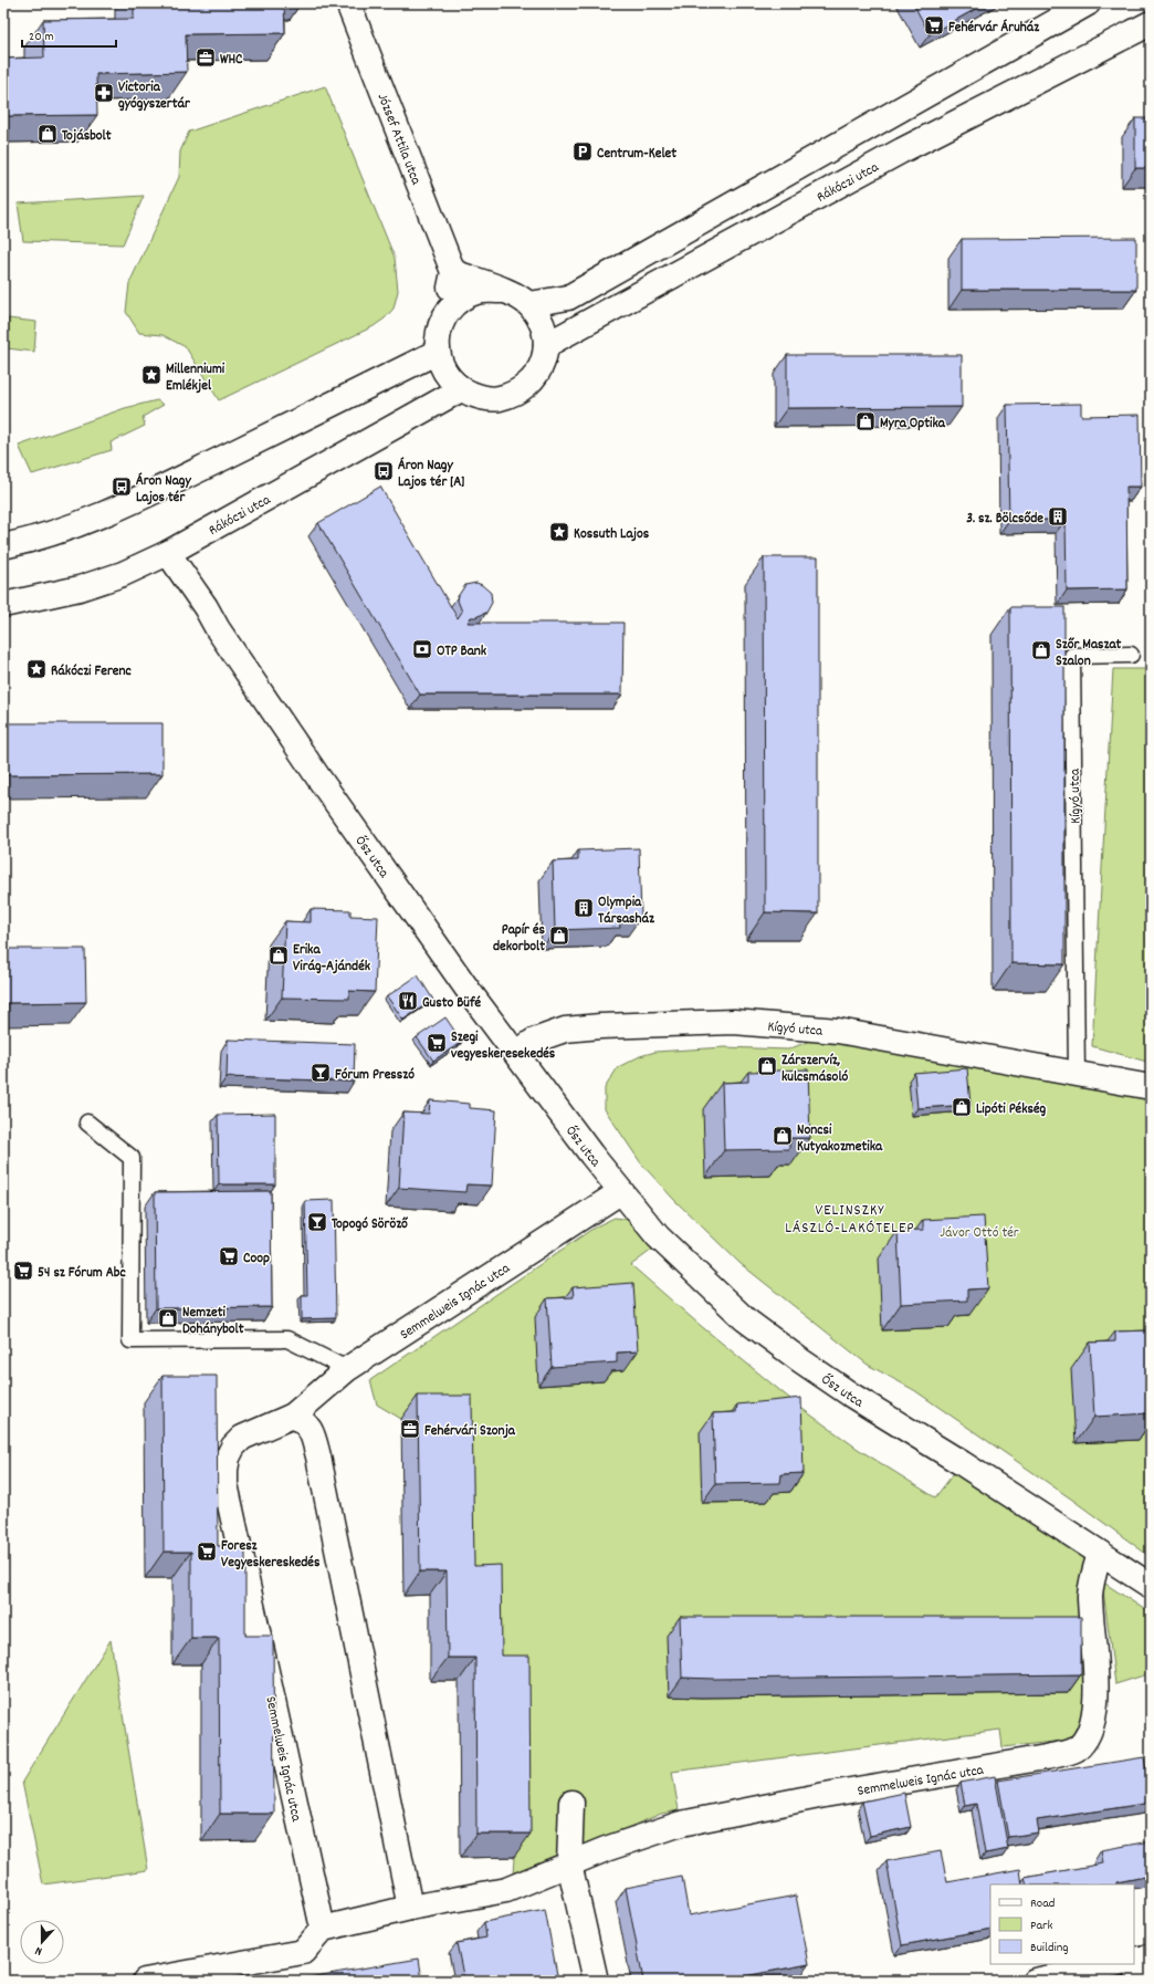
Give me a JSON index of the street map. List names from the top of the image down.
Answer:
{
  "streets": {
    "street": [
      "József Attila utca",
      "Rákóczi utca",
      "Kígyó utca",
      "Ősz utca",
      "Semmelweis Ignác utca"
    ]
  },
  "crossings": [
    ["Rákóczi utca", "Ősz utca"],
    ["Kígyó utca", "Ősz utca"],
    ["Ősz utca", "Semmelweis Ignác utca"]
  ],
  "districts": ["VELINSZKY LÁSZLÓ-LAKÓTELEP"],
  "parks": ["Jávor Ottó tér"],
  "places": {
    "supermarket": [
      "Fehérvár Áruház",
      "Szegi vegyeskeresekedés",
      "Coop",
      "54 sz Fórum Abc",
      "Foresz Vegyeskereskedés"
    ],
    "office": ["WHC", "Fehérvári Szonja"],
    "pharmacy": ["Victoria gyógyszertár"],
    "shop": [
      "Tojásbolt",
      "Myra Optika",
      "Szőr Maszat Szalon",
      "Papír és dekorbolt",
      "Erika Virág-Ajándék",
      "Zárszervíz, kulcsmásoló",
      "Lipóti Pékség",
      "Noncsi Kutyakozmetika",
      "Nemzeti Dohánybolt"
    ],
    "parking": ["Centrum-Kelet"],
    "place": ["Millenniumi Emlékjel", "Kossuth Lajos", "Rákóczi Ferenc"],
    "bus stop": ["Áron Nagy Lajos tér [A]", "Áron Nagy Lajos tér"],
    "building": ["3. sz. Bölcsőde", "Olympia Társasház"],
    "bank": ["OTP Bank"],
    "restaurant": ["Gusto Büfé"],
    "bar": ["Fórum Presszó", "Topogó Söröző"]
  },
  "legend": ["Road", "Park", "Building"],
  "scale_bar": "20 m",
  "north": "bottom"
}
